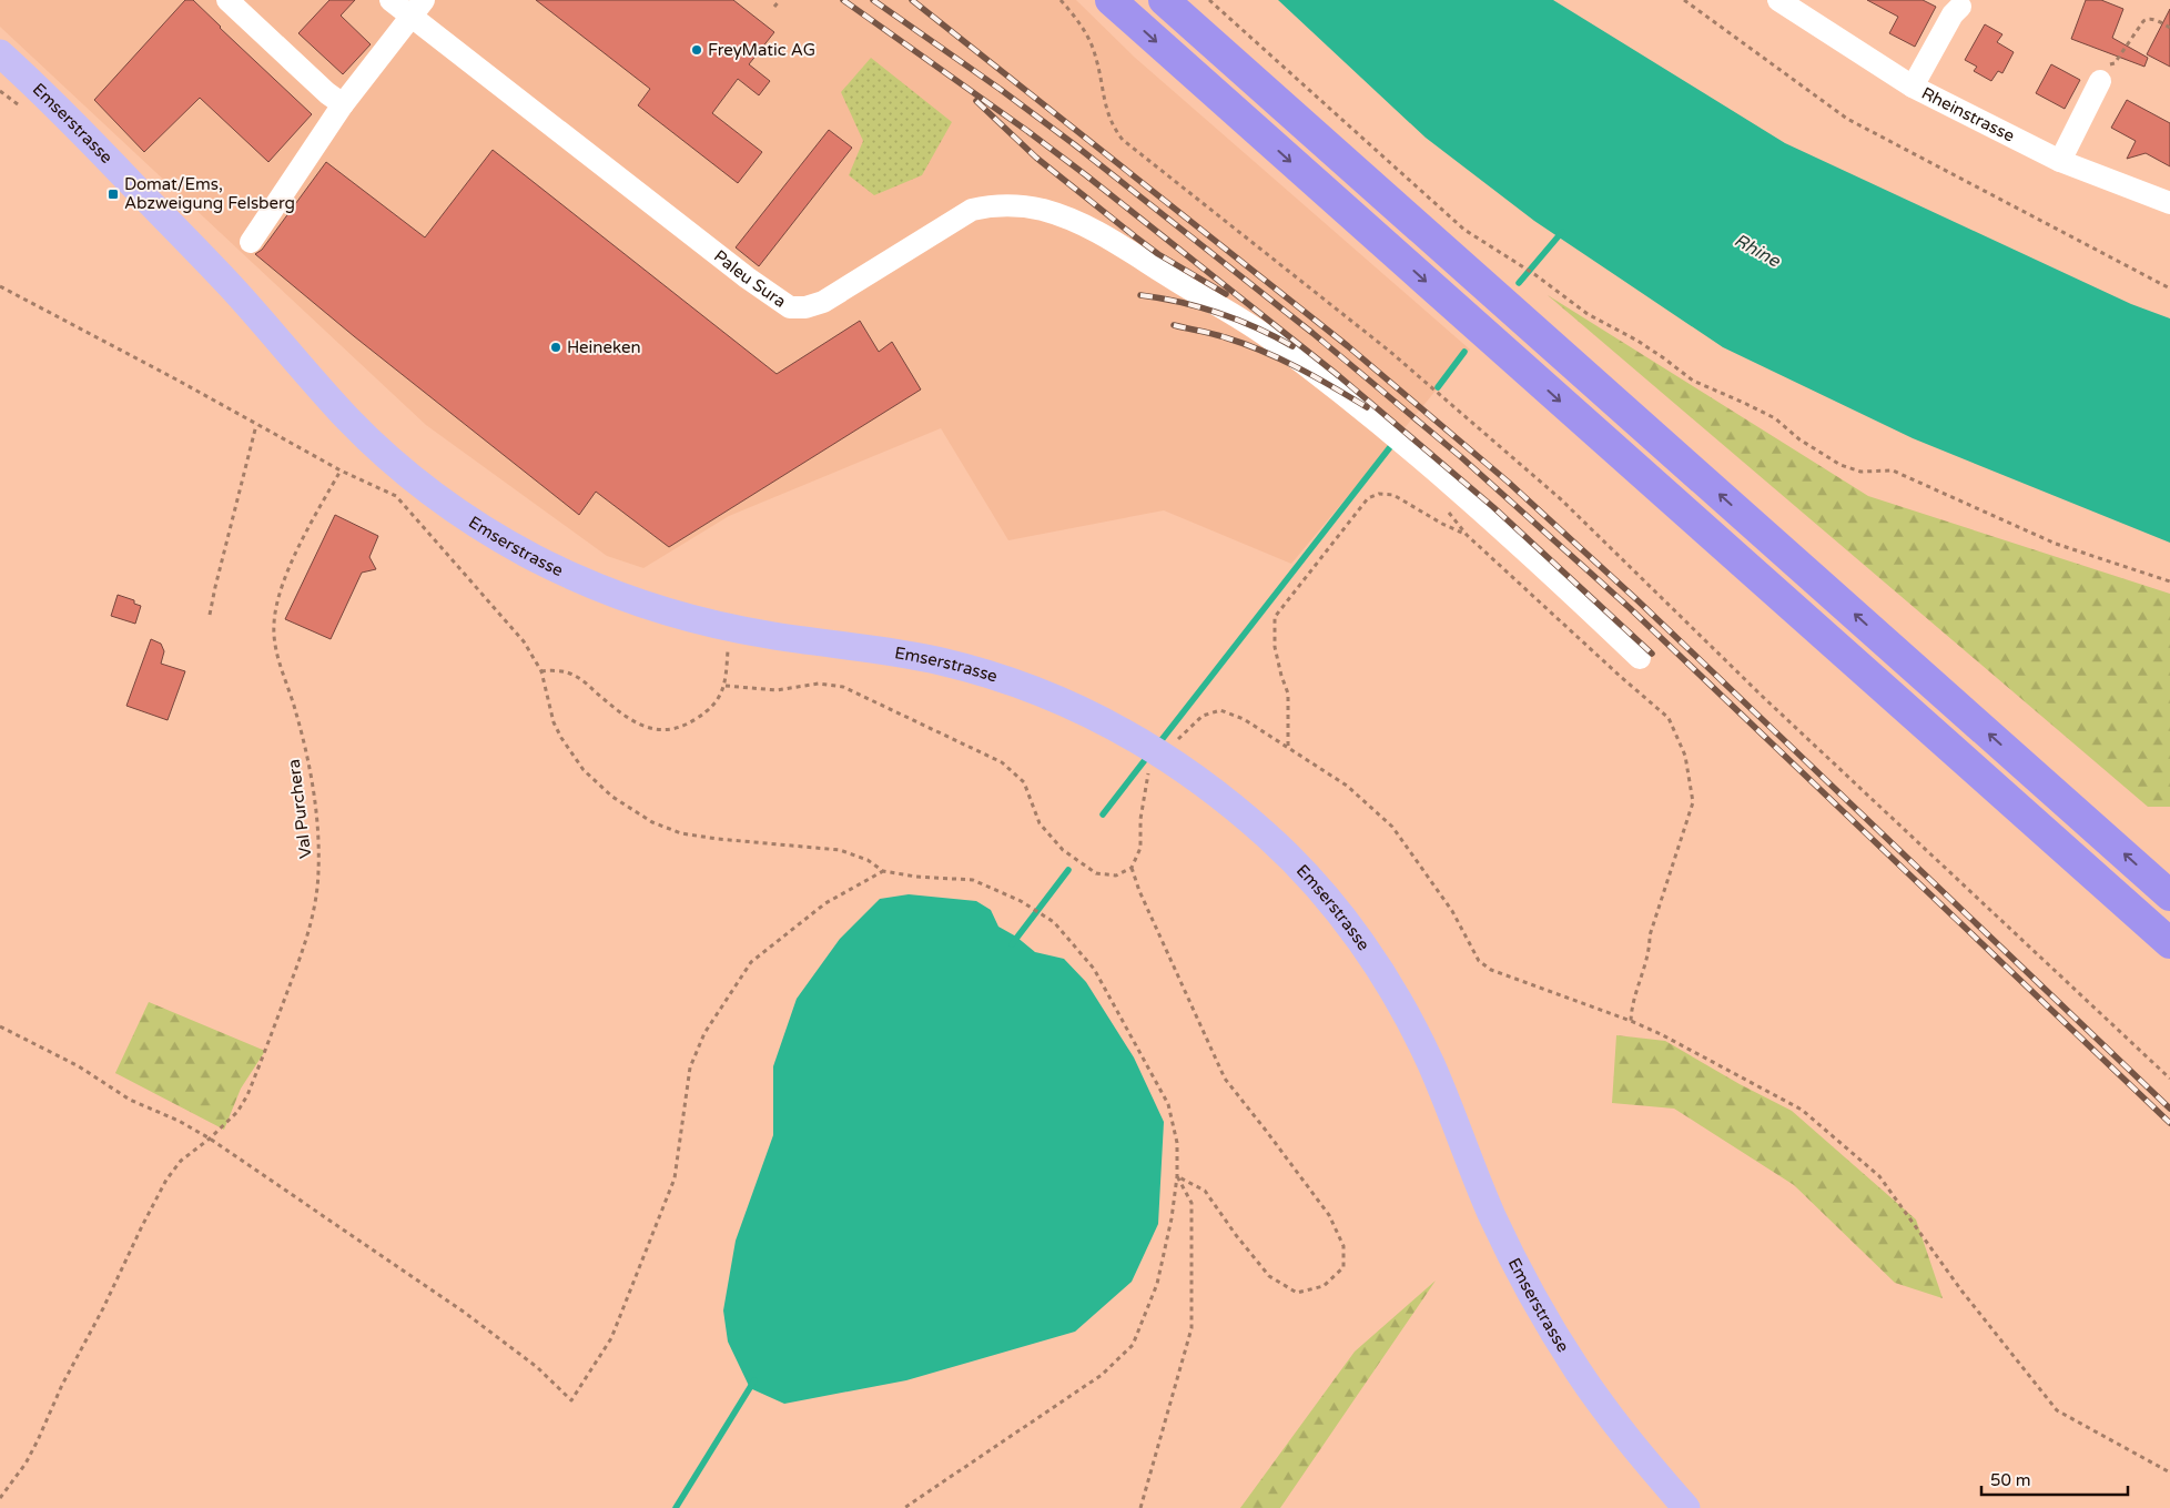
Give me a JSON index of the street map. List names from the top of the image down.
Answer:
{
  "streets": {
    "main road": ["Emserstrasse"],
    "street": ["Rheinstrasse", "Paleu Sura"],
    "path": ["Val Purchera"]
  },
  "water": ["Rhine"],
  "places": {
    "other": ["FreyMatic AG", "Heineken"],
    "transit": ["Domat/Ems, Abzweigung Felsberg"]
  },
  "scale_bar": "50 m"
}
